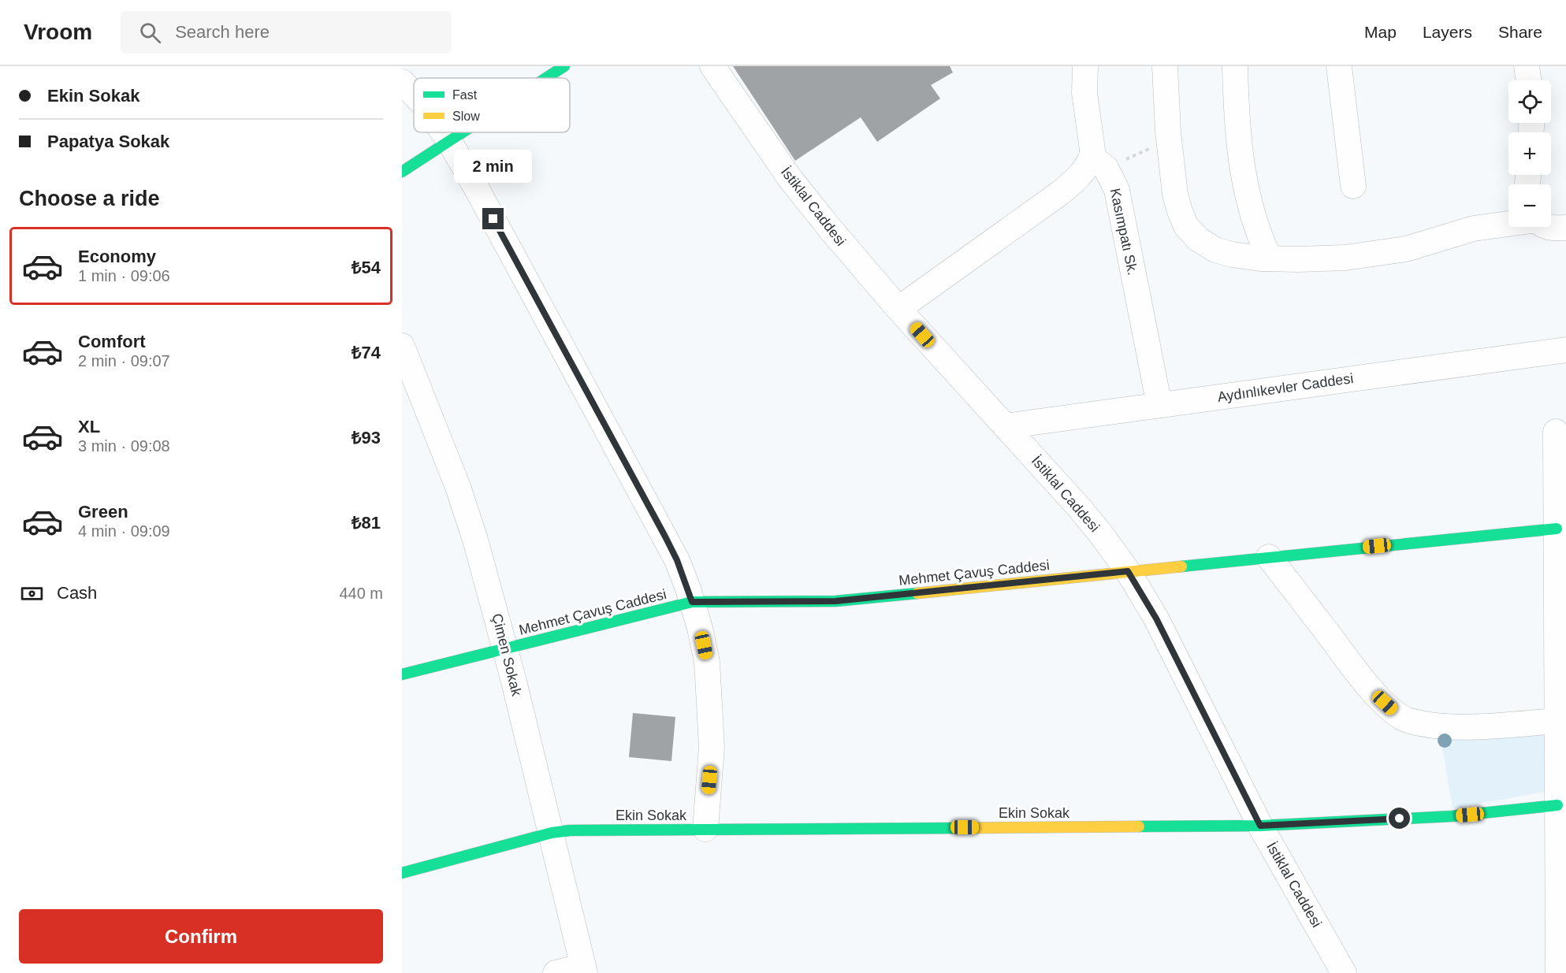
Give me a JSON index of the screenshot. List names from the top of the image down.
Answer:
{
  "streets": {
    "street": [
      "İstiklal Caddesi",
      "Kasımpatı Sk.",
      "Aydınlıkevler Caddesi",
      "Mehmet Çavuş Caddesi",
      "Çimen Sokak",
      "Ekin Sokak"
    ]
  },
  "crossings": [
    ["İstiklal Caddesi", "Aydınlıkevler Caddesi"],
    ["İstiklal Caddesi", "Mehmet Çavuş Caddesi"],
    ["İstiklal Caddesi", "Ekin Sokak"],
    ["Kasımpatı Sk.", "Aydınlıkevler Caddesi"],
    ["Mehmet Çavuş Caddesi", "Çimen Sokak"],
    ["Çimen Sokak", "Ekin Sokak"]
  ],
  "legend": ["Fast", "Slow"],
  "page": {
    "header": "Vroom",
    "search": "Search here",
    "nav": ["Map", "Layers", "Share"],
    "banner": ["Ekin Sokak", "Papatya Sokak"],
    "map_buttons": ["+", "−"],
    "bubble": "2 min",
    "heading": "Choose a ride",
    "list": [
      {
        "name": "Economy",
        "note": "1 min · 09:06",
        "value": "₺54"
      },
      {
        "name": "Comfort",
        "note": "2 min · 09:07",
        "value": "₺74"
      },
      {
        "name": "XL",
        "note": "3 min · 09:08",
        "value": "₺93"
      },
      {
        "name": "Green",
        "note": "4 min · 09:09",
        "value": "₺81"
      }
    ],
    "pay": ["Cash", "440 m"],
    "buttons": "Confirm"
  }
}
